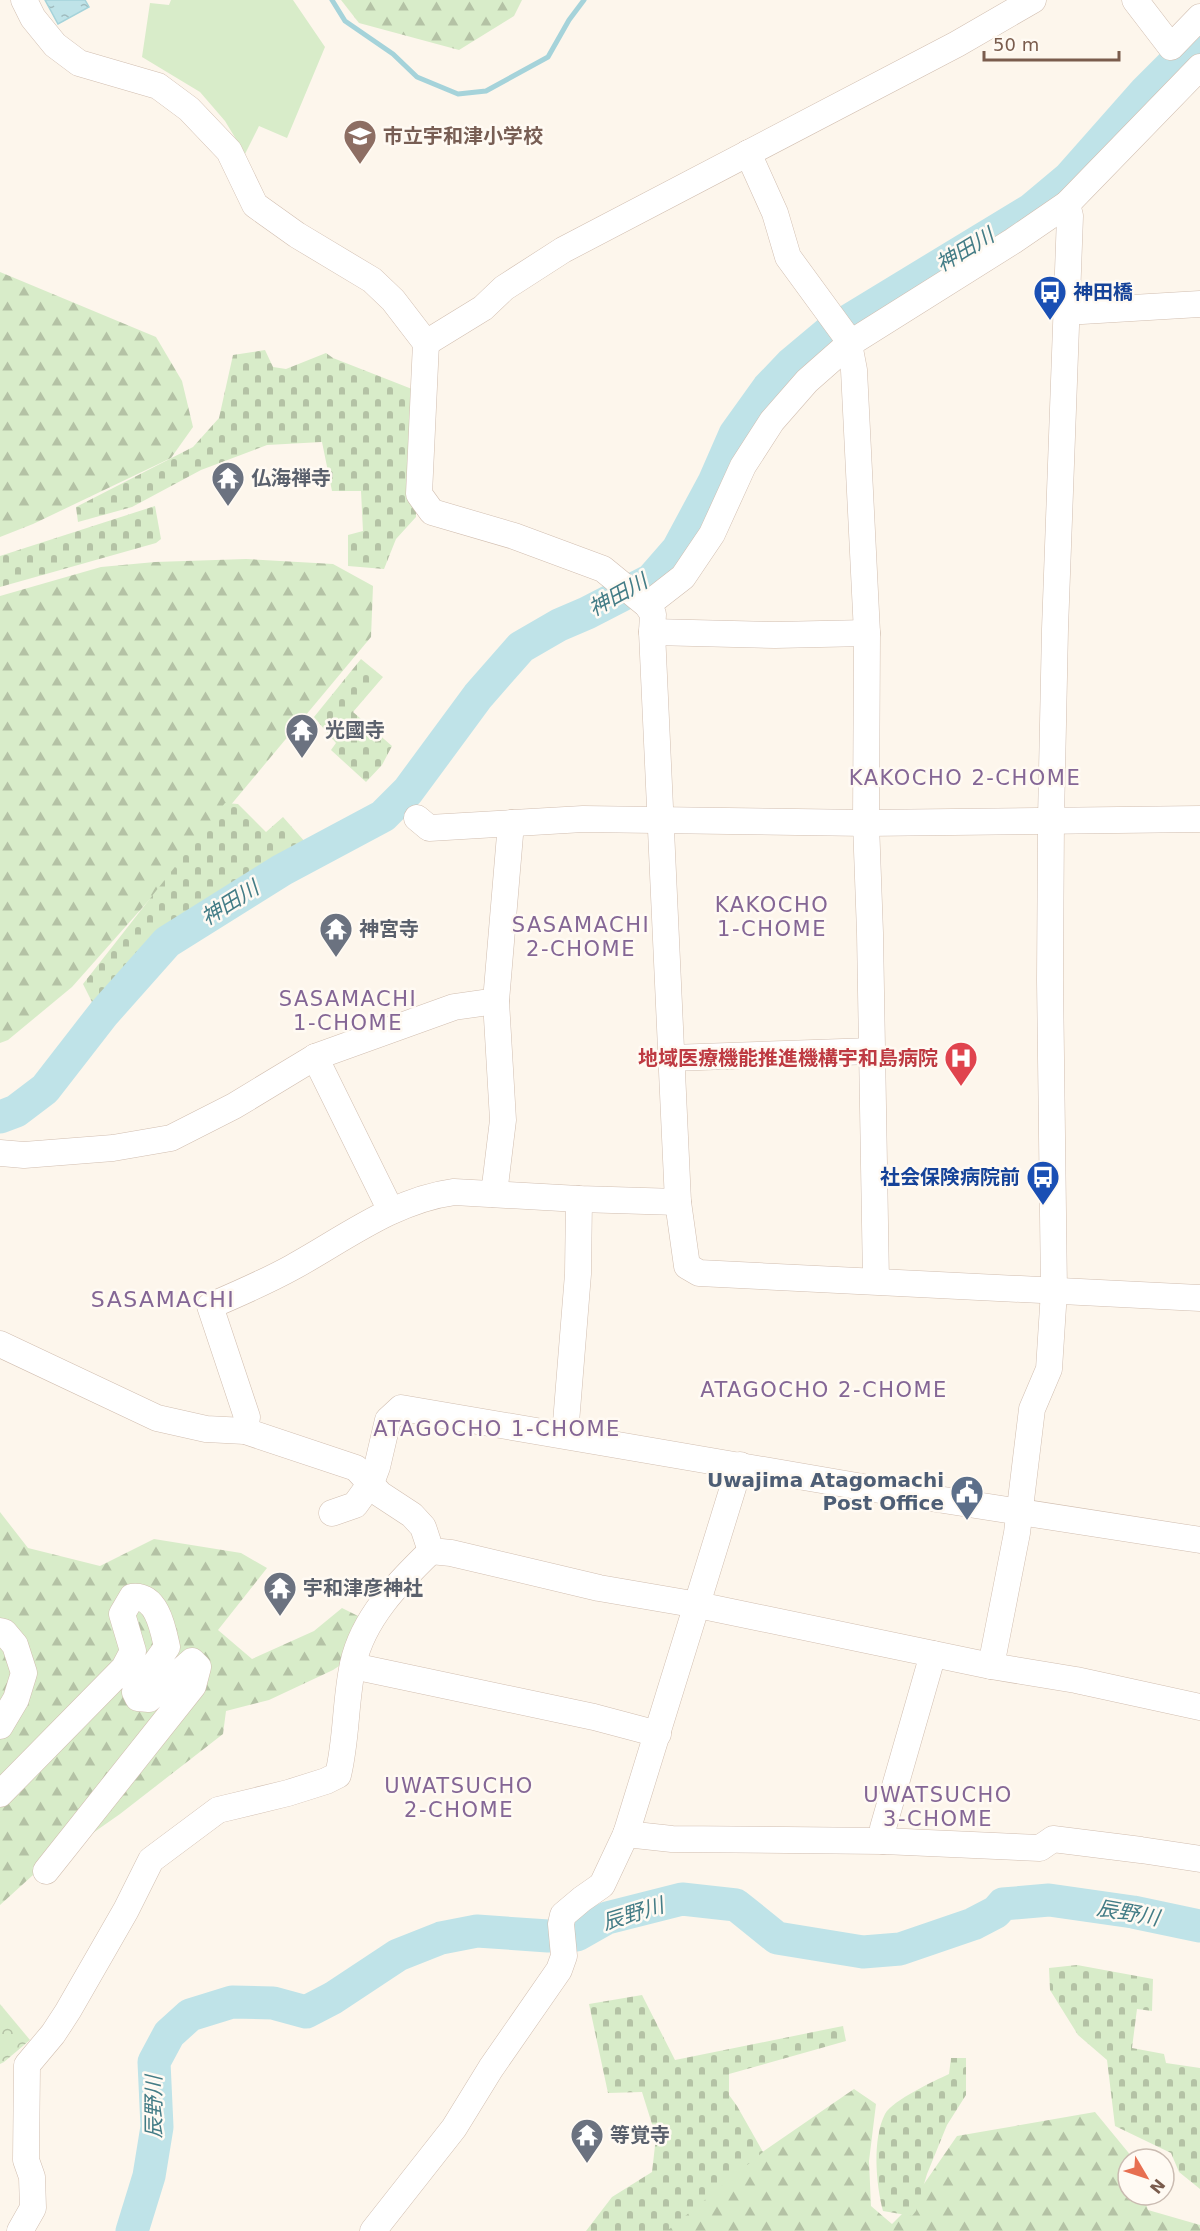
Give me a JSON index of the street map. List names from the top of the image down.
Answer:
{
  "districts": [
    "KAKOCHO 2-CHOME",
    "KAKOCHO 1-CHOME",
    "SASAMACHI 2-CHOME",
    "SASAMACHI 1-CHOME",
    "SASAMACHI",
    "ATAGOCHO 2-CHOME",
    "ATAGOCHO 1-CHOME",
    "UWATSUCHO 2-CHOME",
    "UWATSUCHO 3-CHOME"
  ],
  "water": ["神田川", "辰野川"],
  "places": {
    "school or university": ["市立宇和津小学校"],
    "bus stop": ["神田橋", "社会保険病院前"],
    "temple": [
      "仏海禅寺",
      "光國寺",
      "神宮寺",
      "宇和津彦神社",
      "等覚寺"
    ],
    "hospital": ["地域医療機能推進機構宇和島病院"],
    "public building": ["Uwajima Atagomachi Post Office"]
  },
  "scale_bar": "50 m",
  "north": "bottom right"
}
